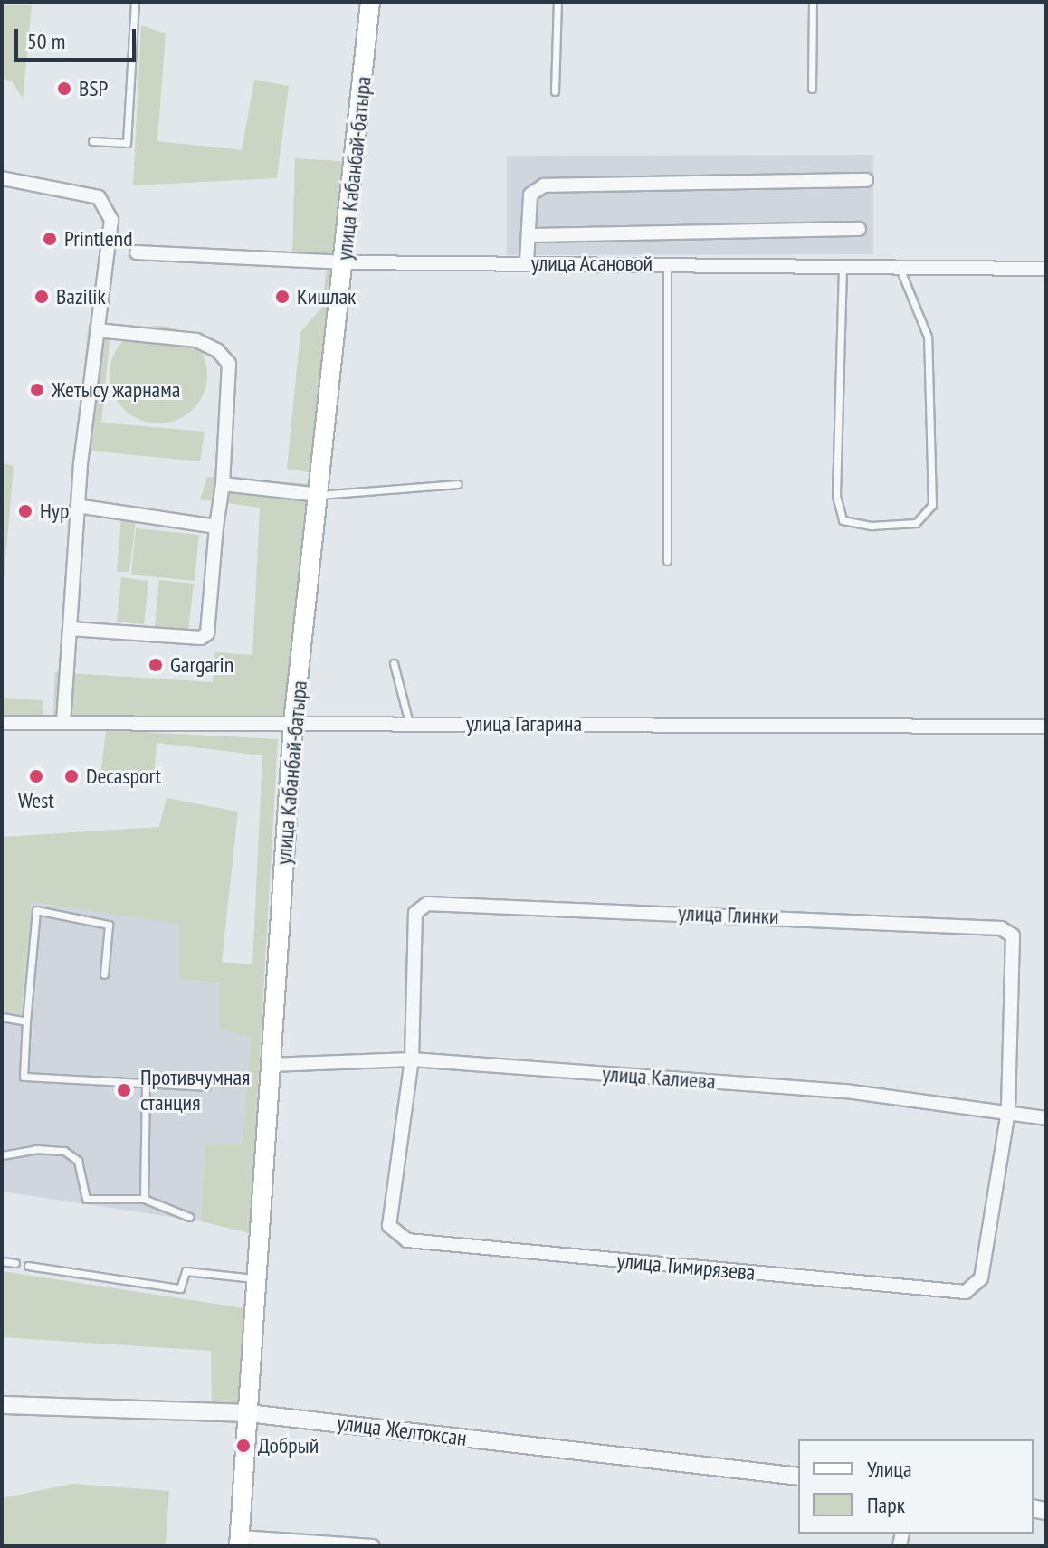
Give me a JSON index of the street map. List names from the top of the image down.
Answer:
{
  "streets": {
    "main road": ["улица Кабанбай-батыра"],
    "street": [
      "улица Асановой",
      "улица Гагарина",
      "улица Глинки",
      "улица Калиева",
      "улица Тимирязева",
      "улица Желтоксан"
    ]
  },
  "crossings": [
    ["улица Кабанбай-батыра", "улица Асановой"],
    ["улица Кабанбай-батыра", "улица Гагарина"],
    ["улица Кабанбай-батыра", "улица Калиева"],
    ["улица Кабанбай-батыра", "улица Желтоксан"],
    ["улица Глинки", "улица Калиева"],
    ["улица Глинки", "улица Тимирязева"],
    ["улица Калиева", "улица Тимирязева"]
  ],
  "places": [
    "BSP",
    "Printlend",
    "Bazilik",
    "Кишлак",
    "Жетысу жарнама",
    "Нур",
    "Gargarin",
    "West",
    "Decasport",
    "Противчумная станция",
    "Добрый"
  ],
  "legend": ["Улица", "Парк"],
  "scale_bar": "50 m"
}
